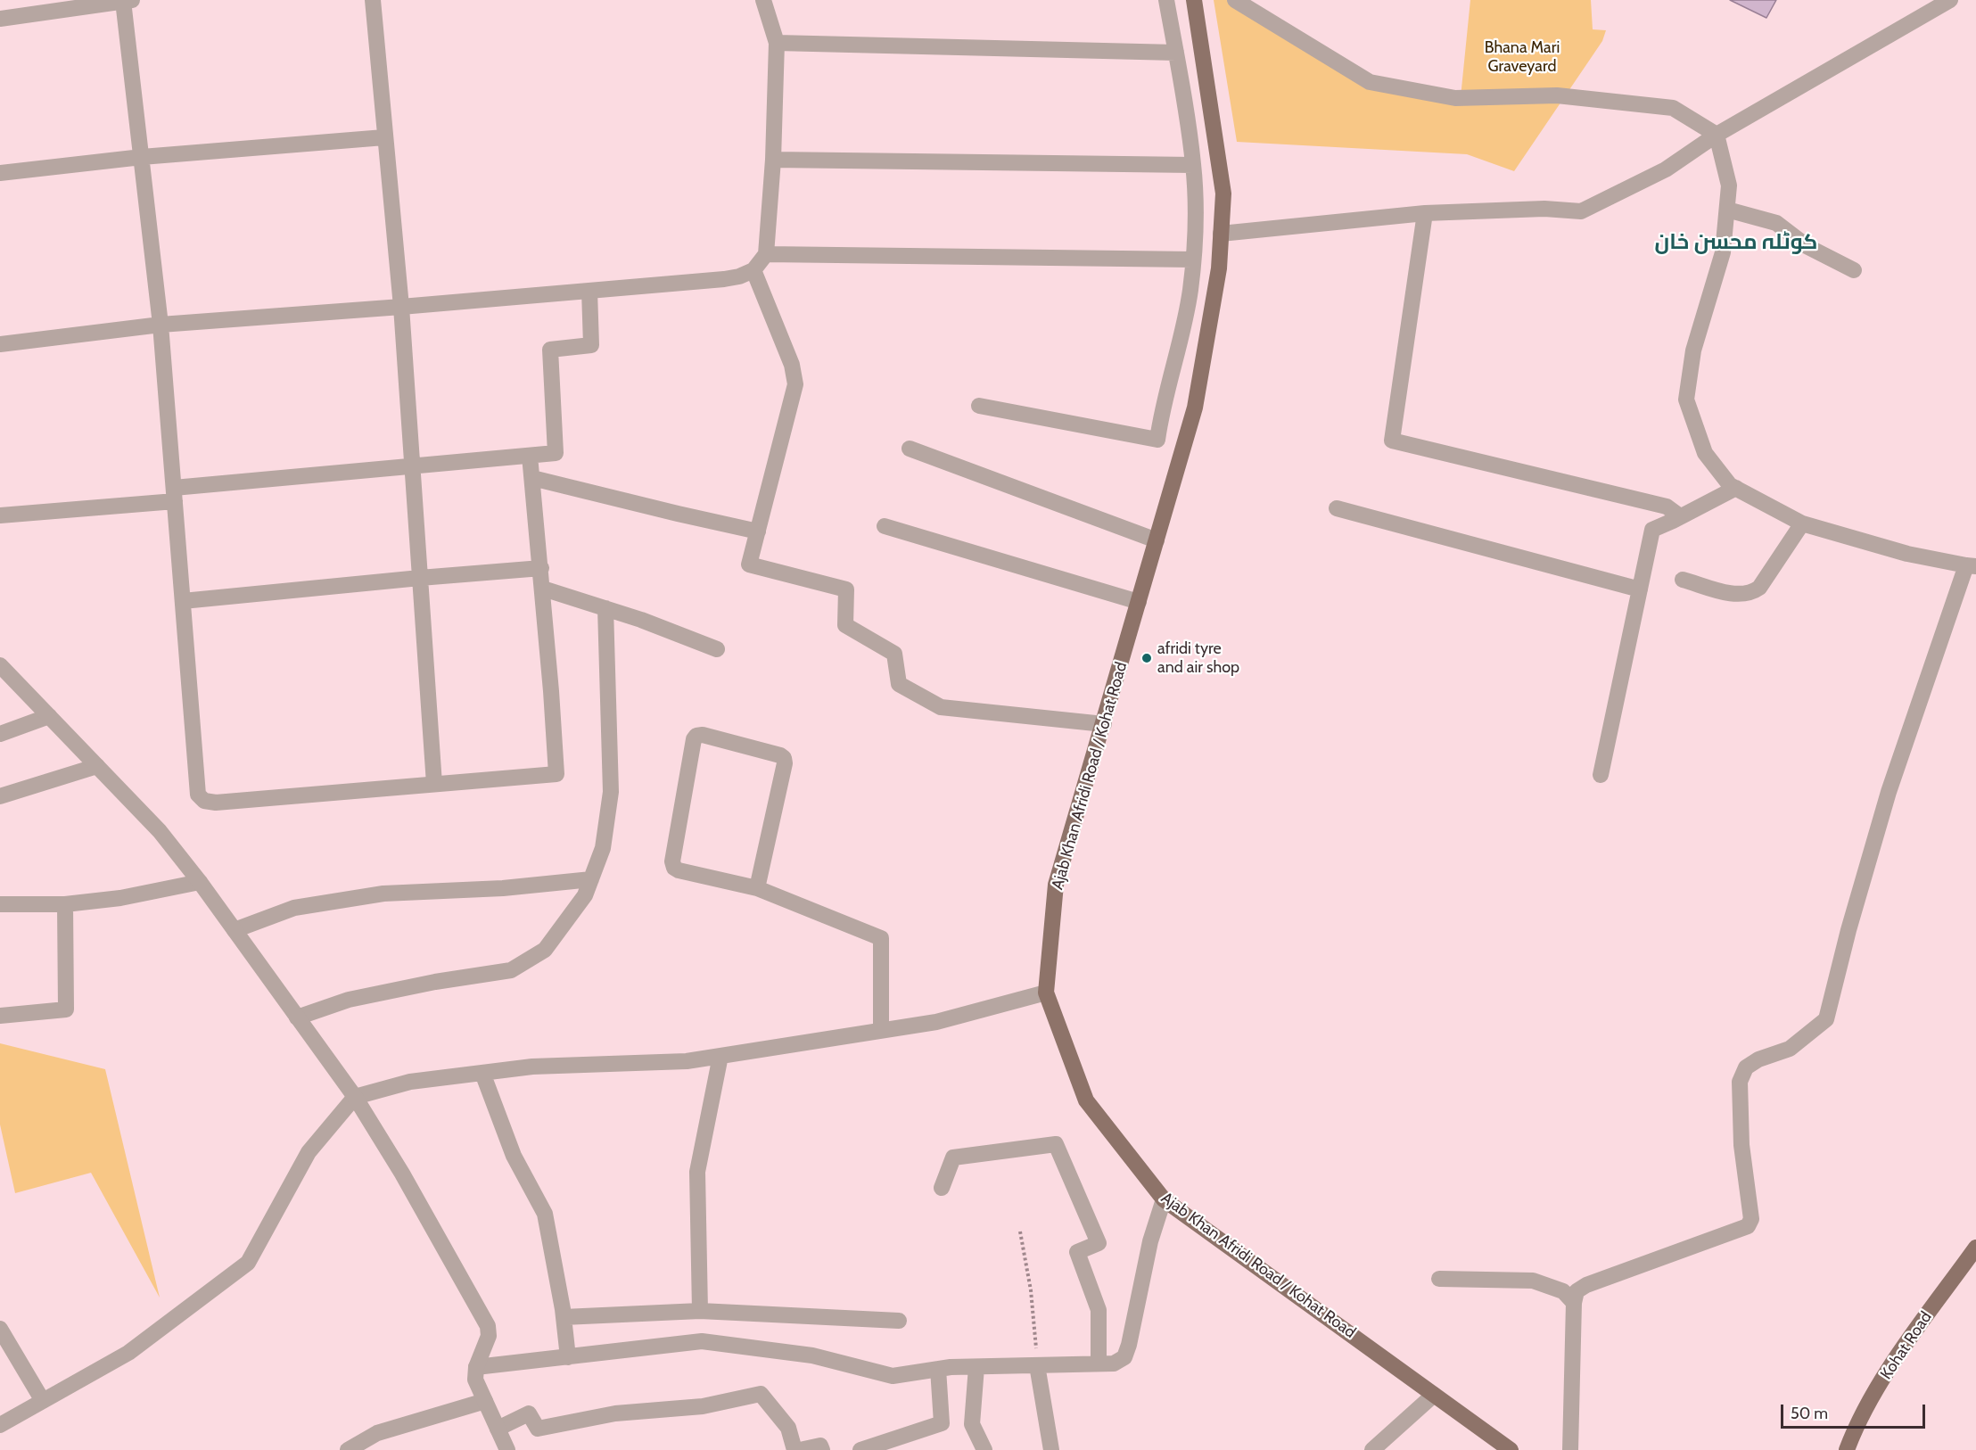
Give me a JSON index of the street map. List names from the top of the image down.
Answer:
{
  "streets": {
    "main road": ["Ajab Khan Afridi Road / Kohat Road", "Kohat Road"]
  },
  "districts": ["کوٹلہ محسن خان"],
  "parks": ["Bhana Mari Graveyard"],
  "places": ["afridi tyre and air shop"],
  "scale_bar": "50 m"
}
